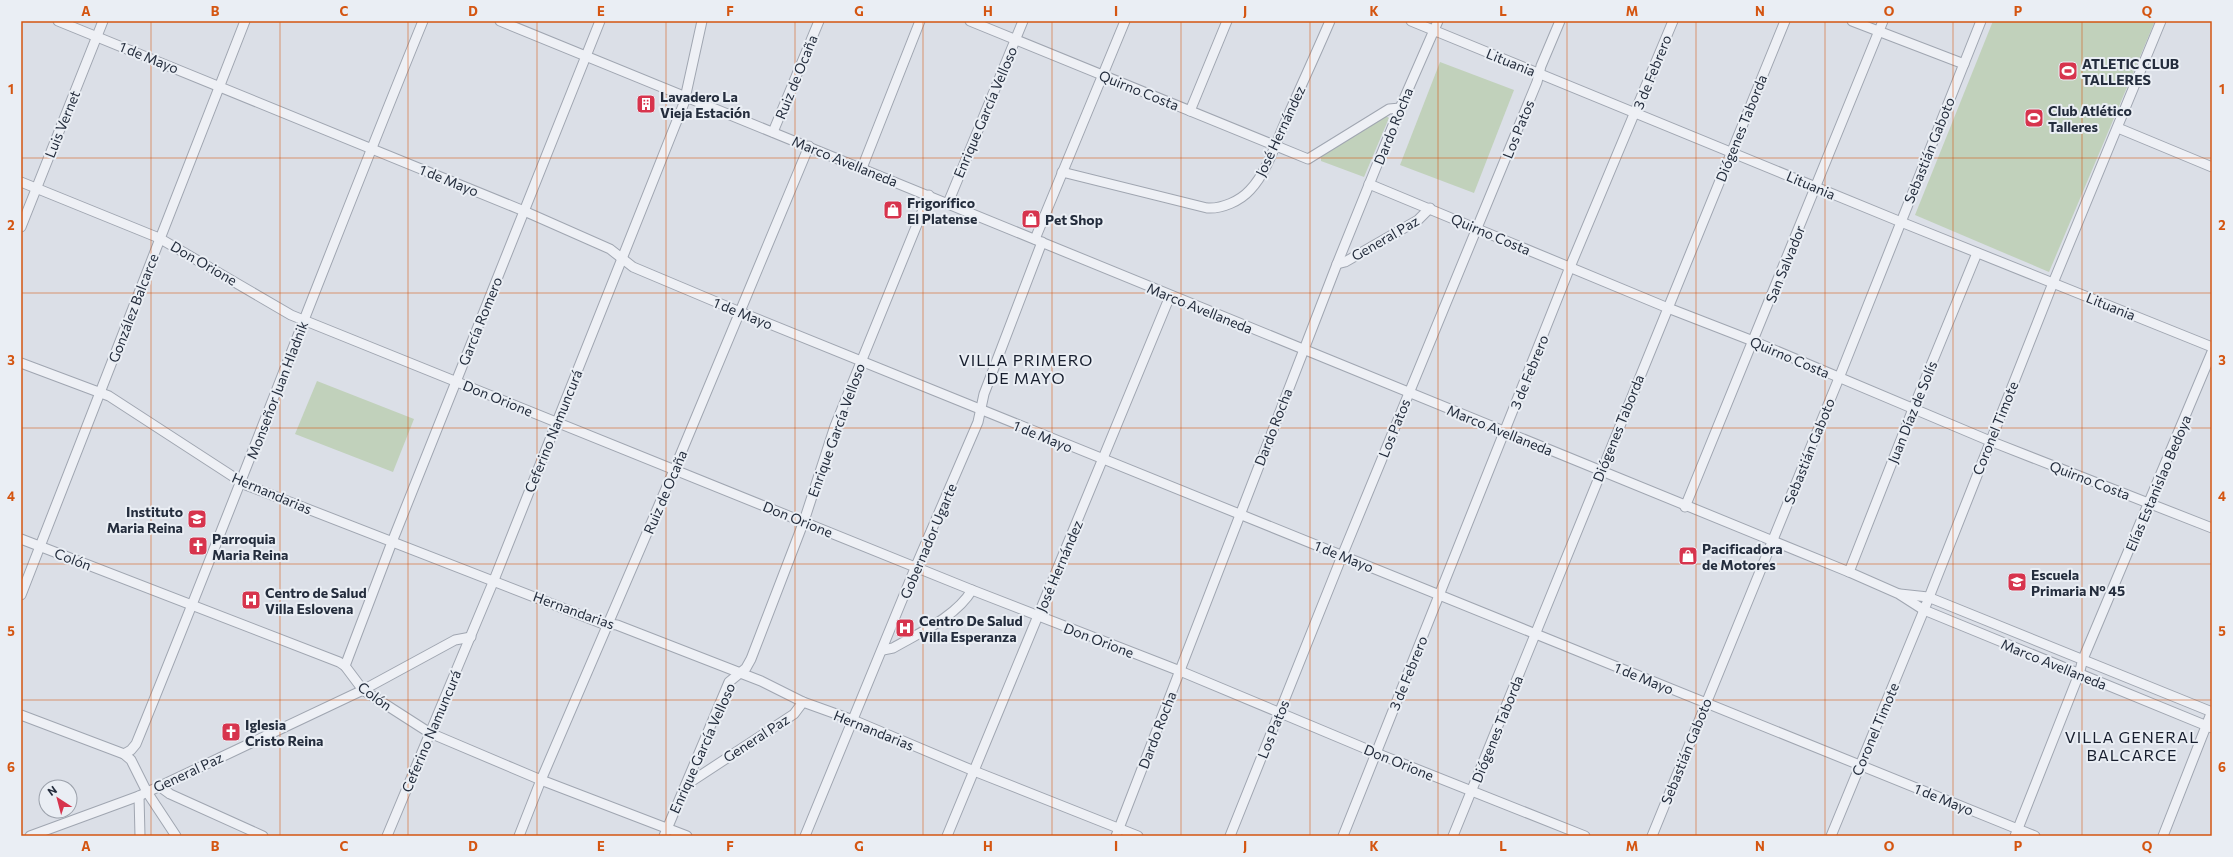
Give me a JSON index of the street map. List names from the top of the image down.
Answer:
{
  "streets": {
    "street": [
      "1 de Mayo",
      "Lituania",
      "3 de Febrero",
      "Ruiz de Ocaña",
      "Quirno Costa",
      "Enrique García Velloso",
      "Luis Vernet",
      "Dardo Rocha",
      "Diógenes Taborda",
      "Los Patos",
      "José Hernández",
      "Sebastián Gaboto",
      "Marco Avellaneda",
      "General Paz",
      "Don Orione",
      "San Salvador",
      "González Balcarce",
      "García Romero",
      "Monseñor Juan Hladnik",
      "Juan Díaz de Solís",
      "Coronel Timote",
      "Ceferino Namuncurá",
      "Elías Estanislao Bedoya",
      "Hernandarias",
      "Gobernador Ugarte",
      "Colón"
    ]
  },
  "crossings": [
    ["1 de Mayo", "3 de Febrero"],
    ["1 de Mayo", "Ruiz de Ocaña"],
    ["1 de Mayo", "Enrique García Velloso"],
    ["1 de Mayo", "Luis Vernet"],
    ["1 de Mayo", "Dardo Rocha"],
    ["1 de Mayo", "Diógenes Taborda"],
    ["1 de Mayo", "Los Patos"],
    ["1 de Mayo", "José Hernández"],
    ["1 de Mayo", "Sebastián Gaboto"],
    ["1 de Mayo", "González Balcarce"],
    ["1 de Mayo", "García Romero"],
    ["1 de Mayo", "Monseñor Juan Hladnik"],
    ["1 de Mayo", "Coronel Timote"],
    ["1 de Mayo", "Ceferino Namuncurá"],
    ["1 de Mayo", "Elías Estanislao Bedoya"],
    ["1 de Mayo", "Gobernador Ugarte"],
    ["Lituania", "3 de Febrero"],
    ["Lituania", "Dardo Rocha"],
    ["Lituania", "Diógenes Taborda"],
    ["Lituania", "Los Patos"],
    ["Lituania", "Sebastián Gaboto"],
    ["Lituania", "San Salvador"],
    ["Lituania", "Juan Díaz de Solís"],
    ["Lituania", "Coronel Timote"],
    ["3 de Febrero", "Quirno Costa"],
    ["3 de Febrero", "Marco Avellaneda"],
    ["3 de Febrero", "Don Orione"],
    ["Ruiz de Ocaña", "Marco Avellaneda"],
    ["Ruiz de Ocaña", "Don Orione"],
    ["Ruiz de Ocaña", "Hernandarias"],
    ["Ruiz de Ocaña", "Colón"],
    ["Quirno Costa", "Enrique García Velloso"],
    ["Quirno Costa", "Dardo Rocha"],
    ["Quirno Costa", "Diógenes Taborda"],
    ["Quirno Costa", "Los Patos"],
    ["Quirno Costa", "José Hernández"],
    ["Quirno Costa", "Sebastián Gaboto"],
    ["Quirno Costa", "General Paz"],
    ["Quirno Costa", "San Salvador"],
    ["Quirno Costa", "Juan Díaz de Solís"],
    ["Quirno Costa", "Coronel Timote"],
    ["Quirno Costa", "Elías Estanislao Bedoya"],
    ["Quirno Costa", "Gobernador Ugarte"],
    ["Enrique García Velloso", "Marco Avellaneda"],
    ["Enrique García Velloso", "General Paz"],
    ["Enrique García Velloso", "Don Orione"],
    ["Enrique García Velloso", "Hernandarias"],
    ["Enrique García Velloso", "Colón"],
    ["Luis Vernet", "Don Orione"],
    ["Dardo Rocha", "Marco Avellaneda"],
    ["Dardo Rocha", "General Paz"],
    ["Dardo Rocha", "Don Orione"],
    ["Dardo Rocha", "Hernandarias"],
    ["Diógenes Taborda", "Marco Avellaneda"],
    ["Diógenes Taborda", "Don Orione"],
    ["Los Patos", "Marco Avellaneda"],
    ["Los Patos", "Don Orione"],
    ["José Hernández", "Marco Avellaneda"],
    ["José Hernández", "Don Orione"],
    ["José Hernández", "Hernandarias"],
    ["José Hernández", "Gobernador Ugarte"],
    ["Sebastián Gaboto", "Marco Avellaneda"],
    ["Marco Avellaneda", "San Salvador"],
    ["Marco Avellaneda", "García Romero"],
    ["Marco Avellaneda", "Juan Díaz de Solís"],
    ["Marco Avellaneda", "Coronel Timote"],
    ["Marco Avellaneda", "Ceferino Namuncurá"],
    ["Marco Avellaneda", "Elías Estanislao Bedoya"],
    ["Marco Avellaneda", "Gobernador Ugarte"],
    ["General Paz", "Ceferino Namuncurá"],
    ["General Paz", "Hernandarias"],
    ["General Paz", "Colón"],
    ["Don Orione", "González Balcarce"],
    ["Don Orione", "García Romero"],
    ["Don Orione", "Monseñor Juan Hladnik"],
    ["Don Orione", "Ceferino Namuncurá"],
    ["Don Orione", "Gobernador Ugarte"],
    ["González Balcarce", "Hernandarias"],
    ["González Balcarce", "Colón"],
    ["García Romero", "Hernandarias"],
    ["García Romero", "Colón"],
    ["Monseñor Juan Hladnik", "Hernandarias"],
    ["Monseñor Juan Hladnik", "Colón"],
    ["Ceferino Namuncurá", "Hernandarias"],
    ["Ceferino Namuncurá", "Colón"],
    ["Hernandarias", "Gobernador Ugarte"]
  ],
  "districts": ["VILLA PRIMERO DE MAYO", "VILLA GENERAL BALCARCE"],
  "places": {
    "sports": ["ATLETIC CLUB TALLERES", "Club Atlético Talleres"],
    "building": ["Lavadero La Vieja Estación"],
    "shop": ["Frigorífico El Platense", "Pet Shop", "Pacificadora de Motores"],
    "school or university": ["Instituto Maria Reina", "Escuela Primaria Nº 45"],
    "church": ["Parroquia Maria Reina", "Iglesia Cristo Reina"],
    "hospital": ["Centro de Salud Villa Eslovena", "Centro De Salud Villa Esperanza"]
  },
  "north": "top left",
  "grid": {
    "columns": [
      "A",
      "B",
      "C",
      "D",
      "E",
      "F",
      "G",
      "H",
      "I",
      "J",
      "K",
      "L",
      "M",
      "N",
      "O",
      "P",
      "Q"
    ],
    "rows": [
      "1",
      "2",
      "3",
      "4",
      "5",
      "6"
    ]
  }
}
